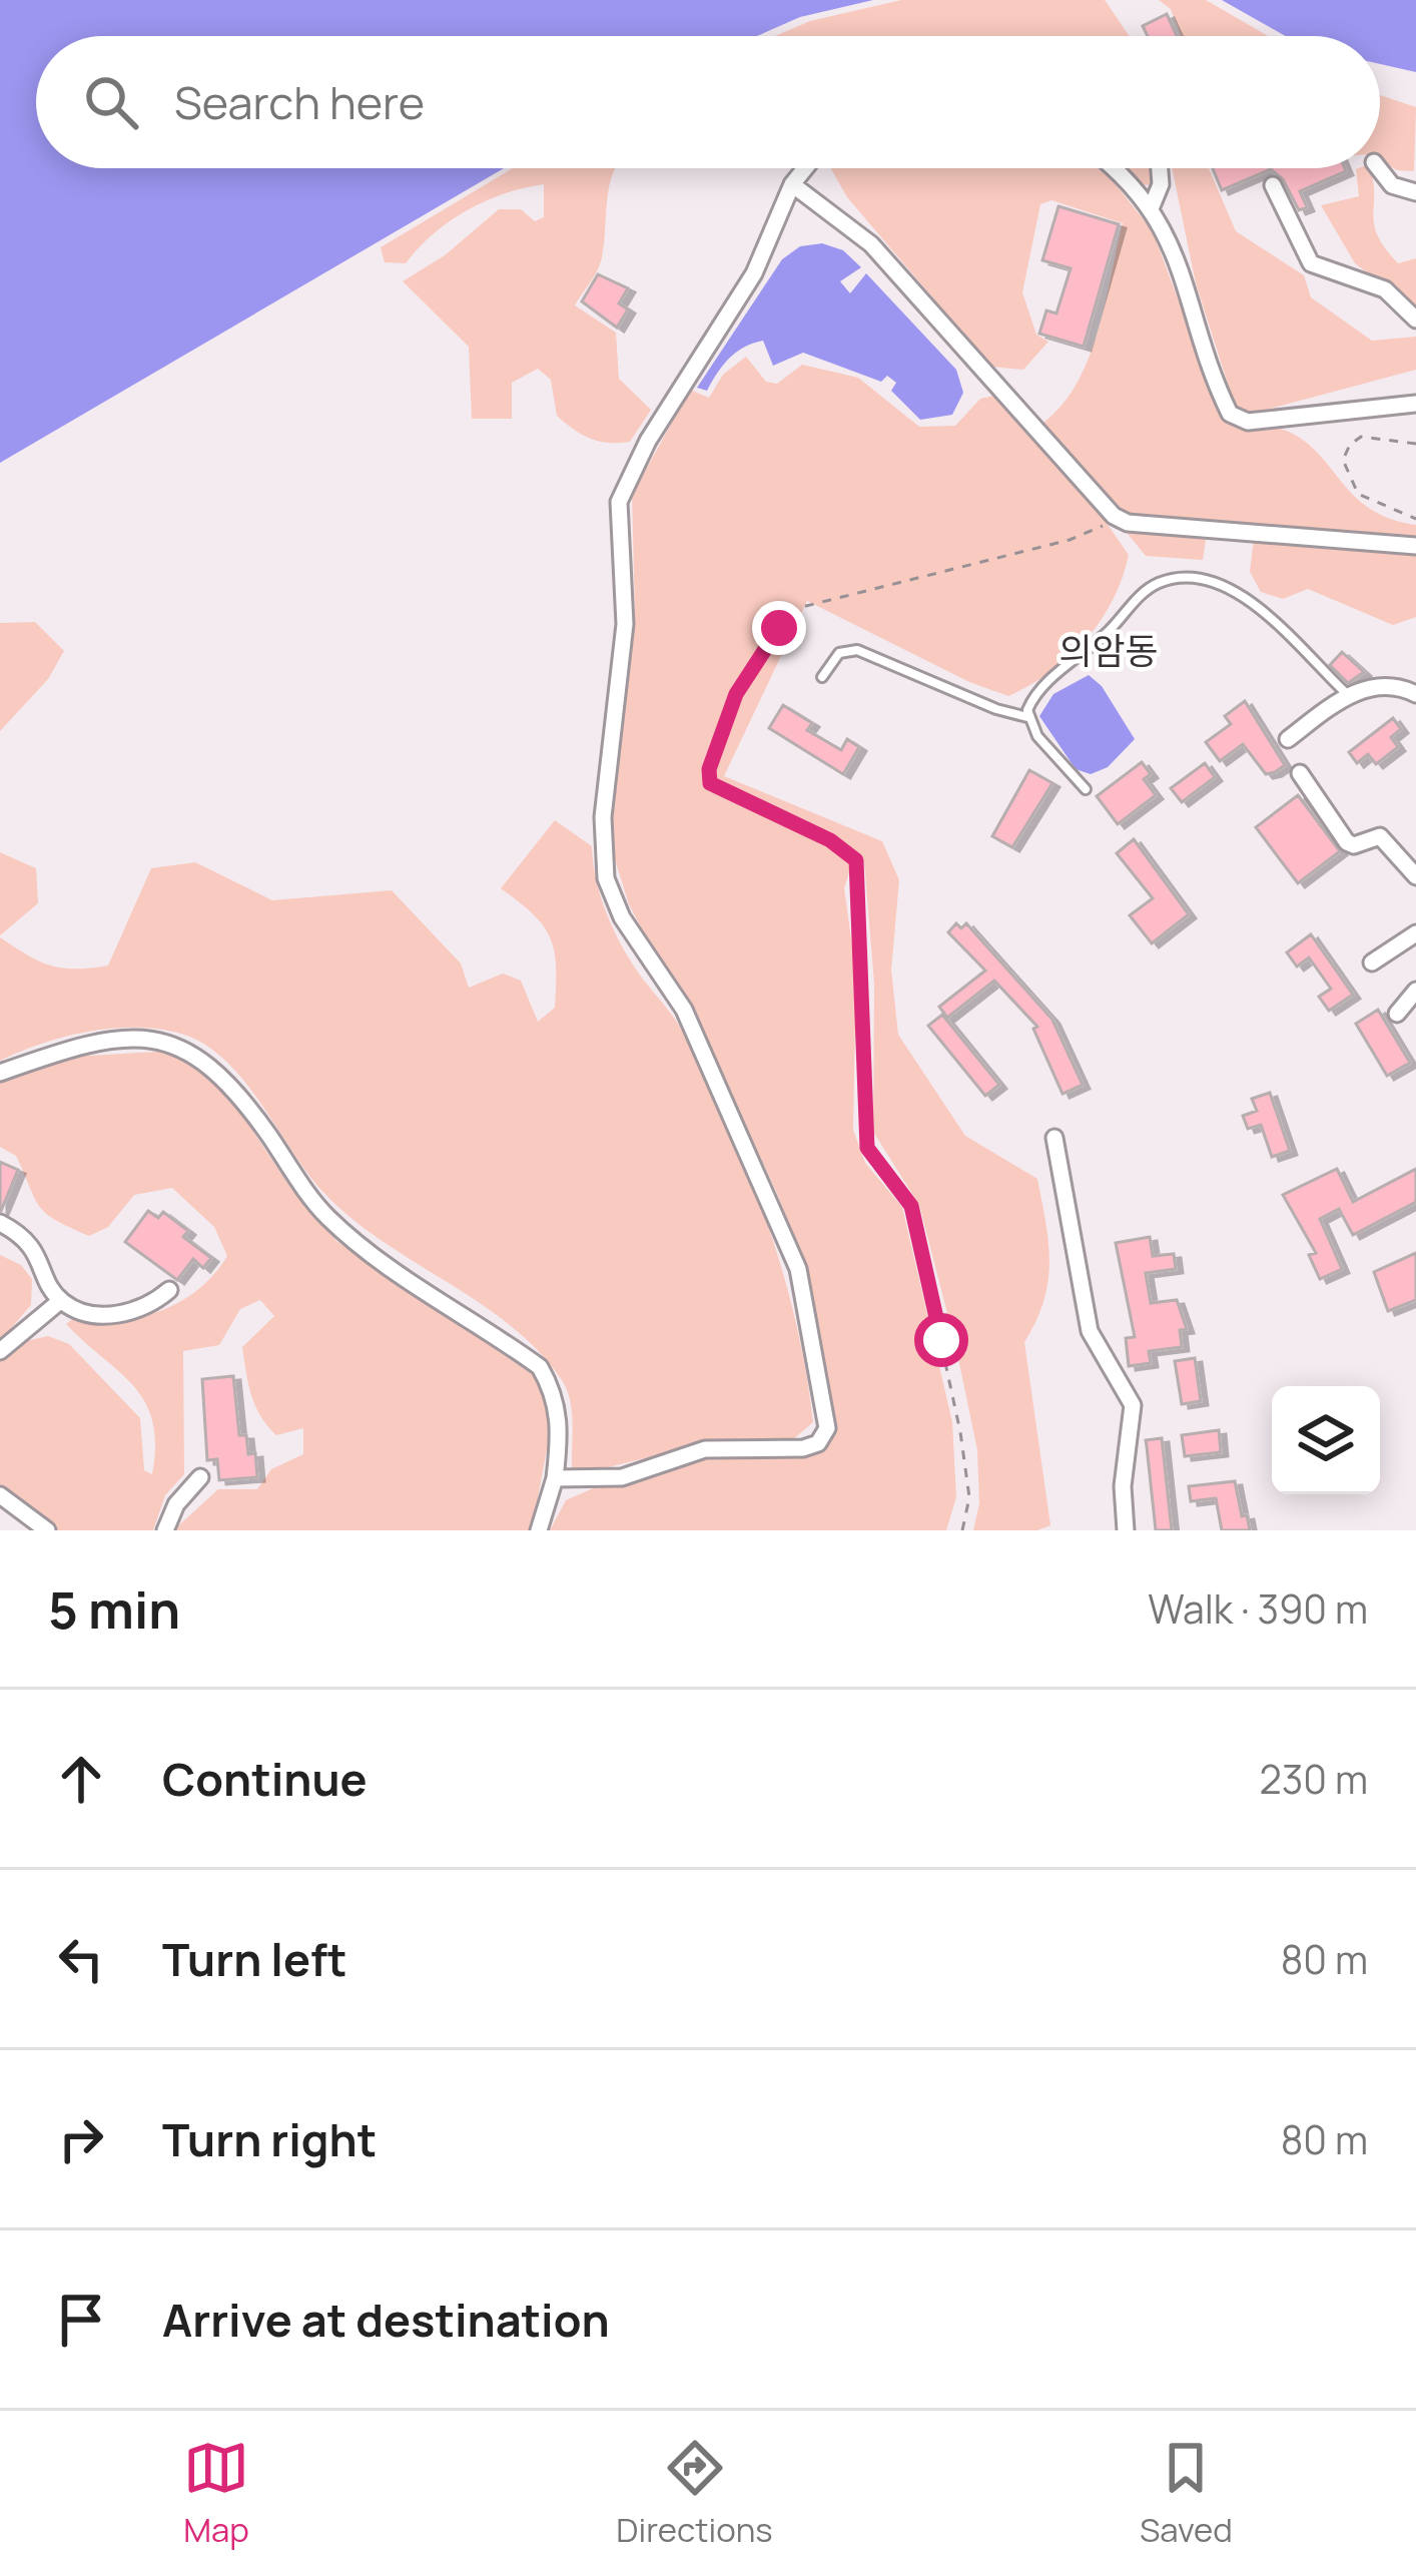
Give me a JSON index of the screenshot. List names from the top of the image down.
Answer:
{
  "districts": ["의암동"],
  "page": {
    "search": "Search here",
    "heading": ["5 min", "Walk · 390 m"],
    "list": [
      ["Continue", "230 m"],
      ["Turn left", "80 m"],
      ["Turn right", "80 m"],
      "Arrive at destination"
    ],
    "nav": ["Map", "Directions", "Saved"]
  }
}
